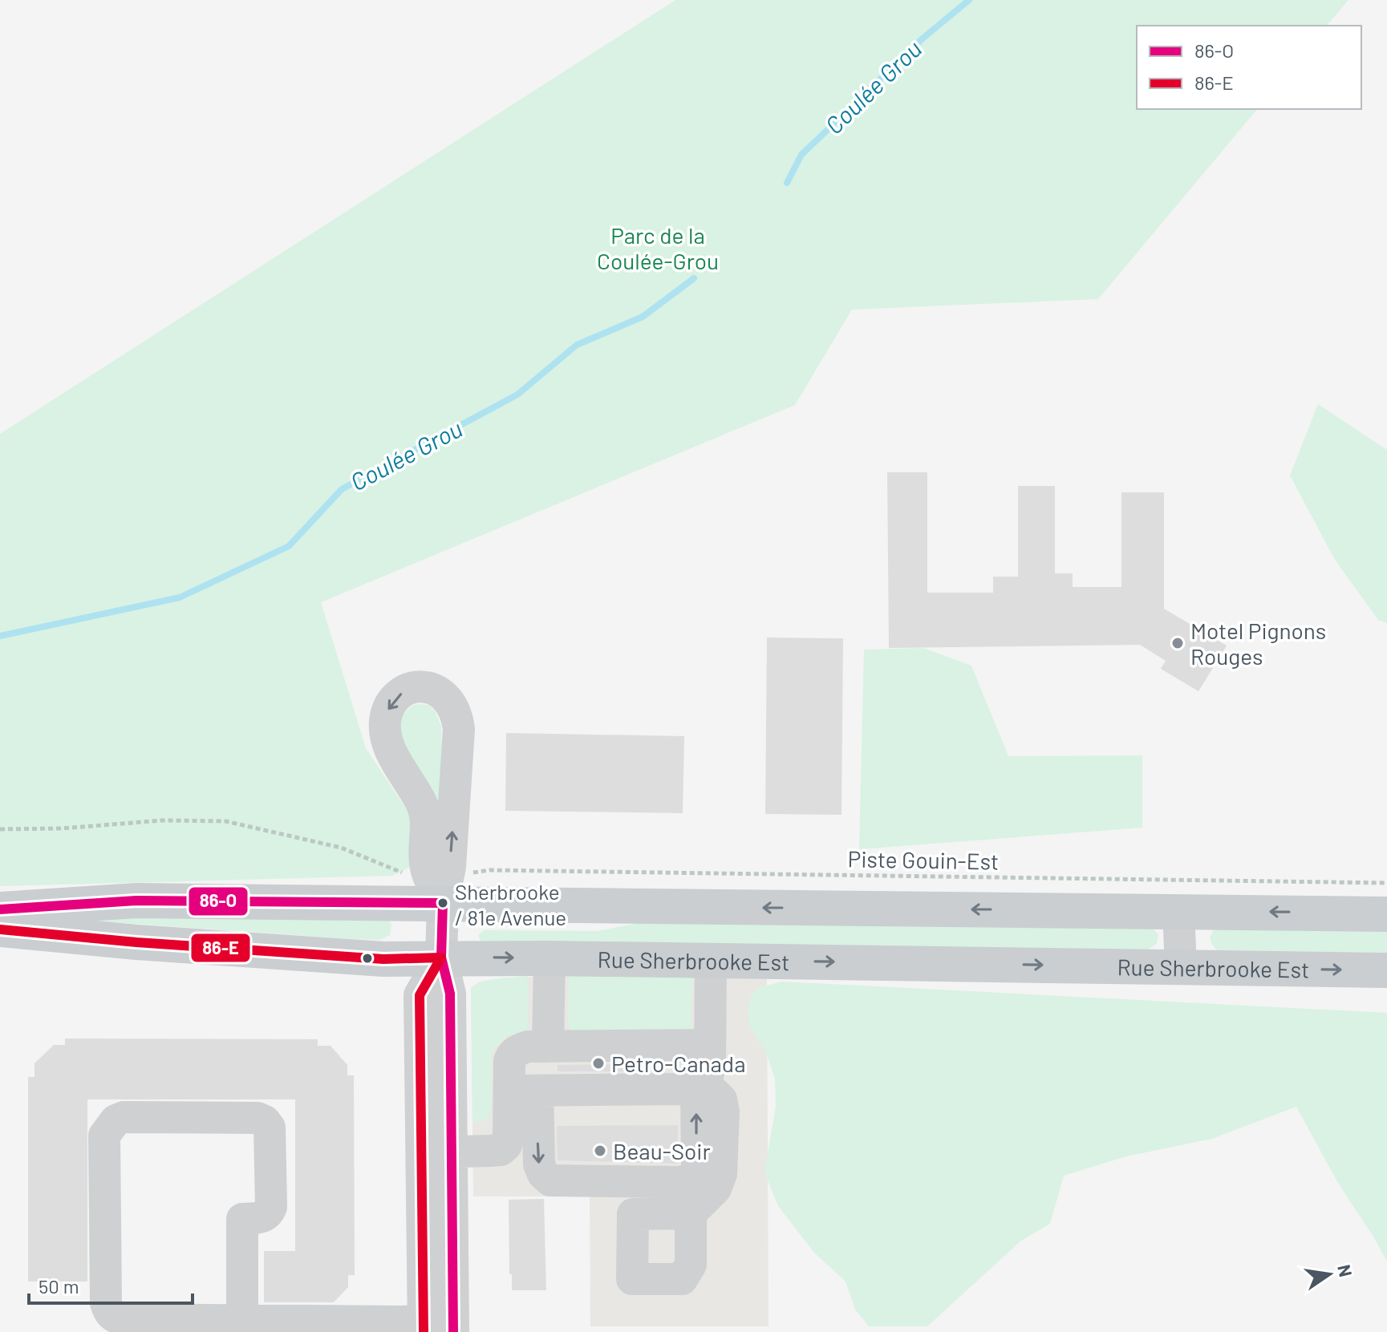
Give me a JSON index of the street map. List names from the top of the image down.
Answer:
{
  "streets": {
    "main road": ["Rue Sherbrooke Est"],
    "path": ["Piste Gouin-Est"]
  },
  "water": ["Coulée Grou"],
  "parks": ["Parc de la Coulée-Grou"],
  "places": [
    "Motel Pignons Rouges",
    "Sherbrooke / 81e Avenue",
    "Petro-Canada",
    "Beau-Soir"
  ],
  "lines": ["transit line 86-O", "transit line 86-E"],
  "legend": ["86-O", "86-E"],
  "scale_bar": "50 m",
  "north": "right"
}
